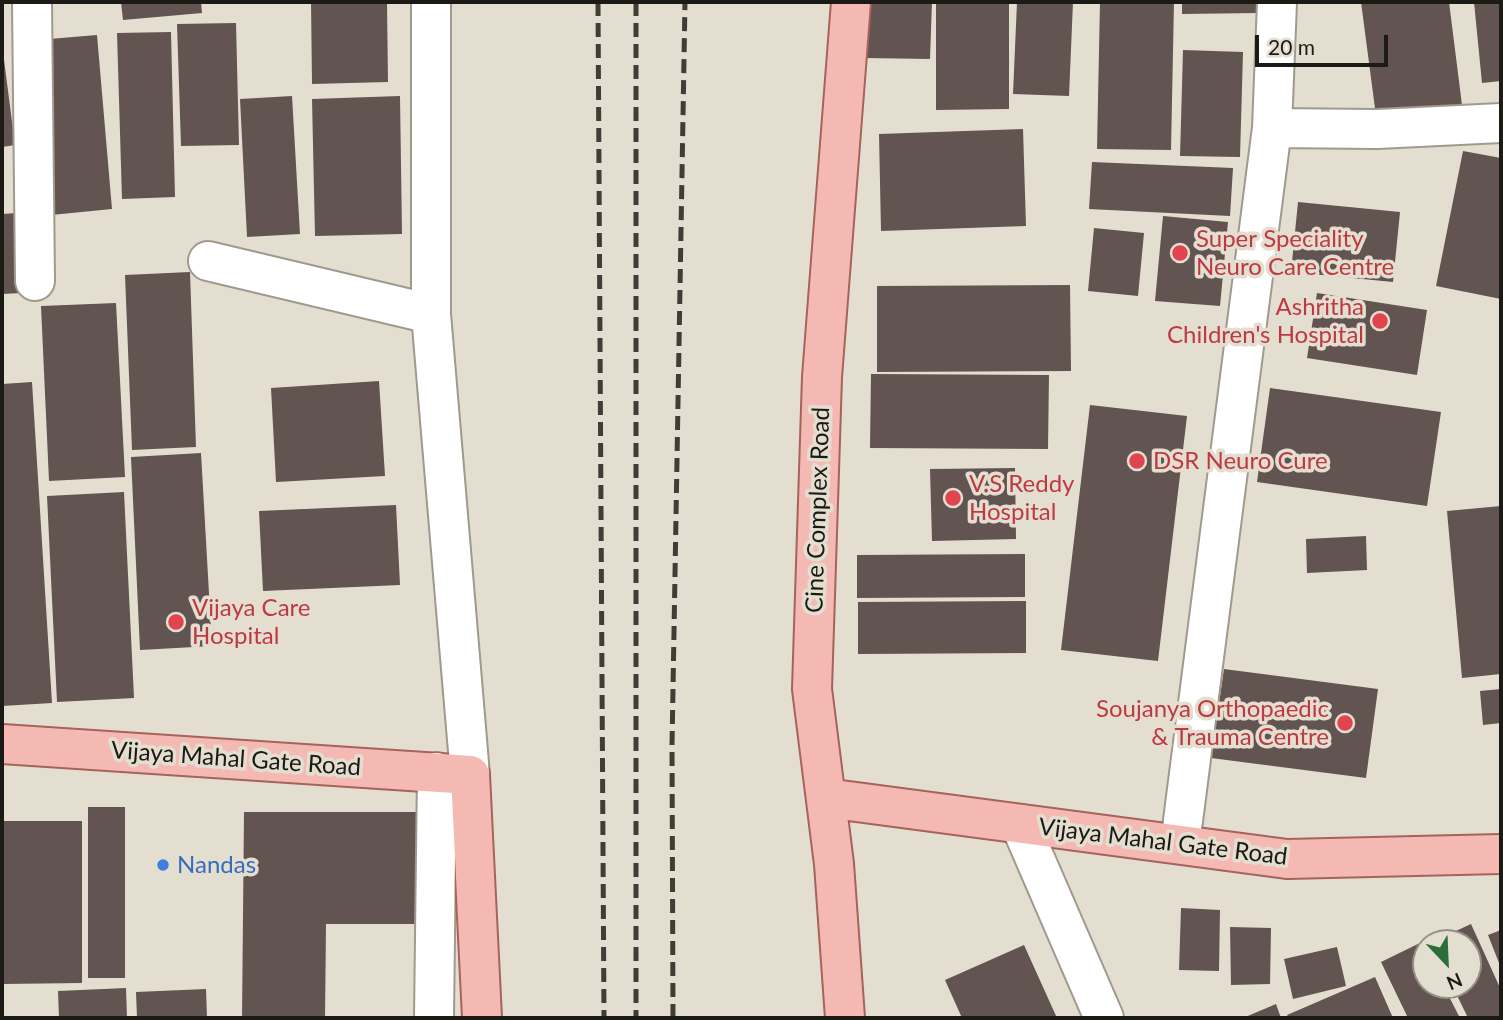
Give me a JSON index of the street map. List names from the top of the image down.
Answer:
{
  "streets": {
    "main road": ["Cine Complex Road", "Vijaya Mahal Gate Road"]
  },
  "crossings": [
    ["Cine Complex Road", "Vijaya Mahal Gate Road"]
  ],
  "places": [
    "Super Speciality Neuro Care Centre",
    "Ashritha Children's Hospital",
    "DSR Neuro Cure",
    "V.S Reddy Hospital",
    "Vijaya Care Hospital",
    "Soujanya Orthopaedic & Trauma Centre",
    "Nandas"
  ],
  "scale_bar": "20 m",
  "north": "bottom right"
}
